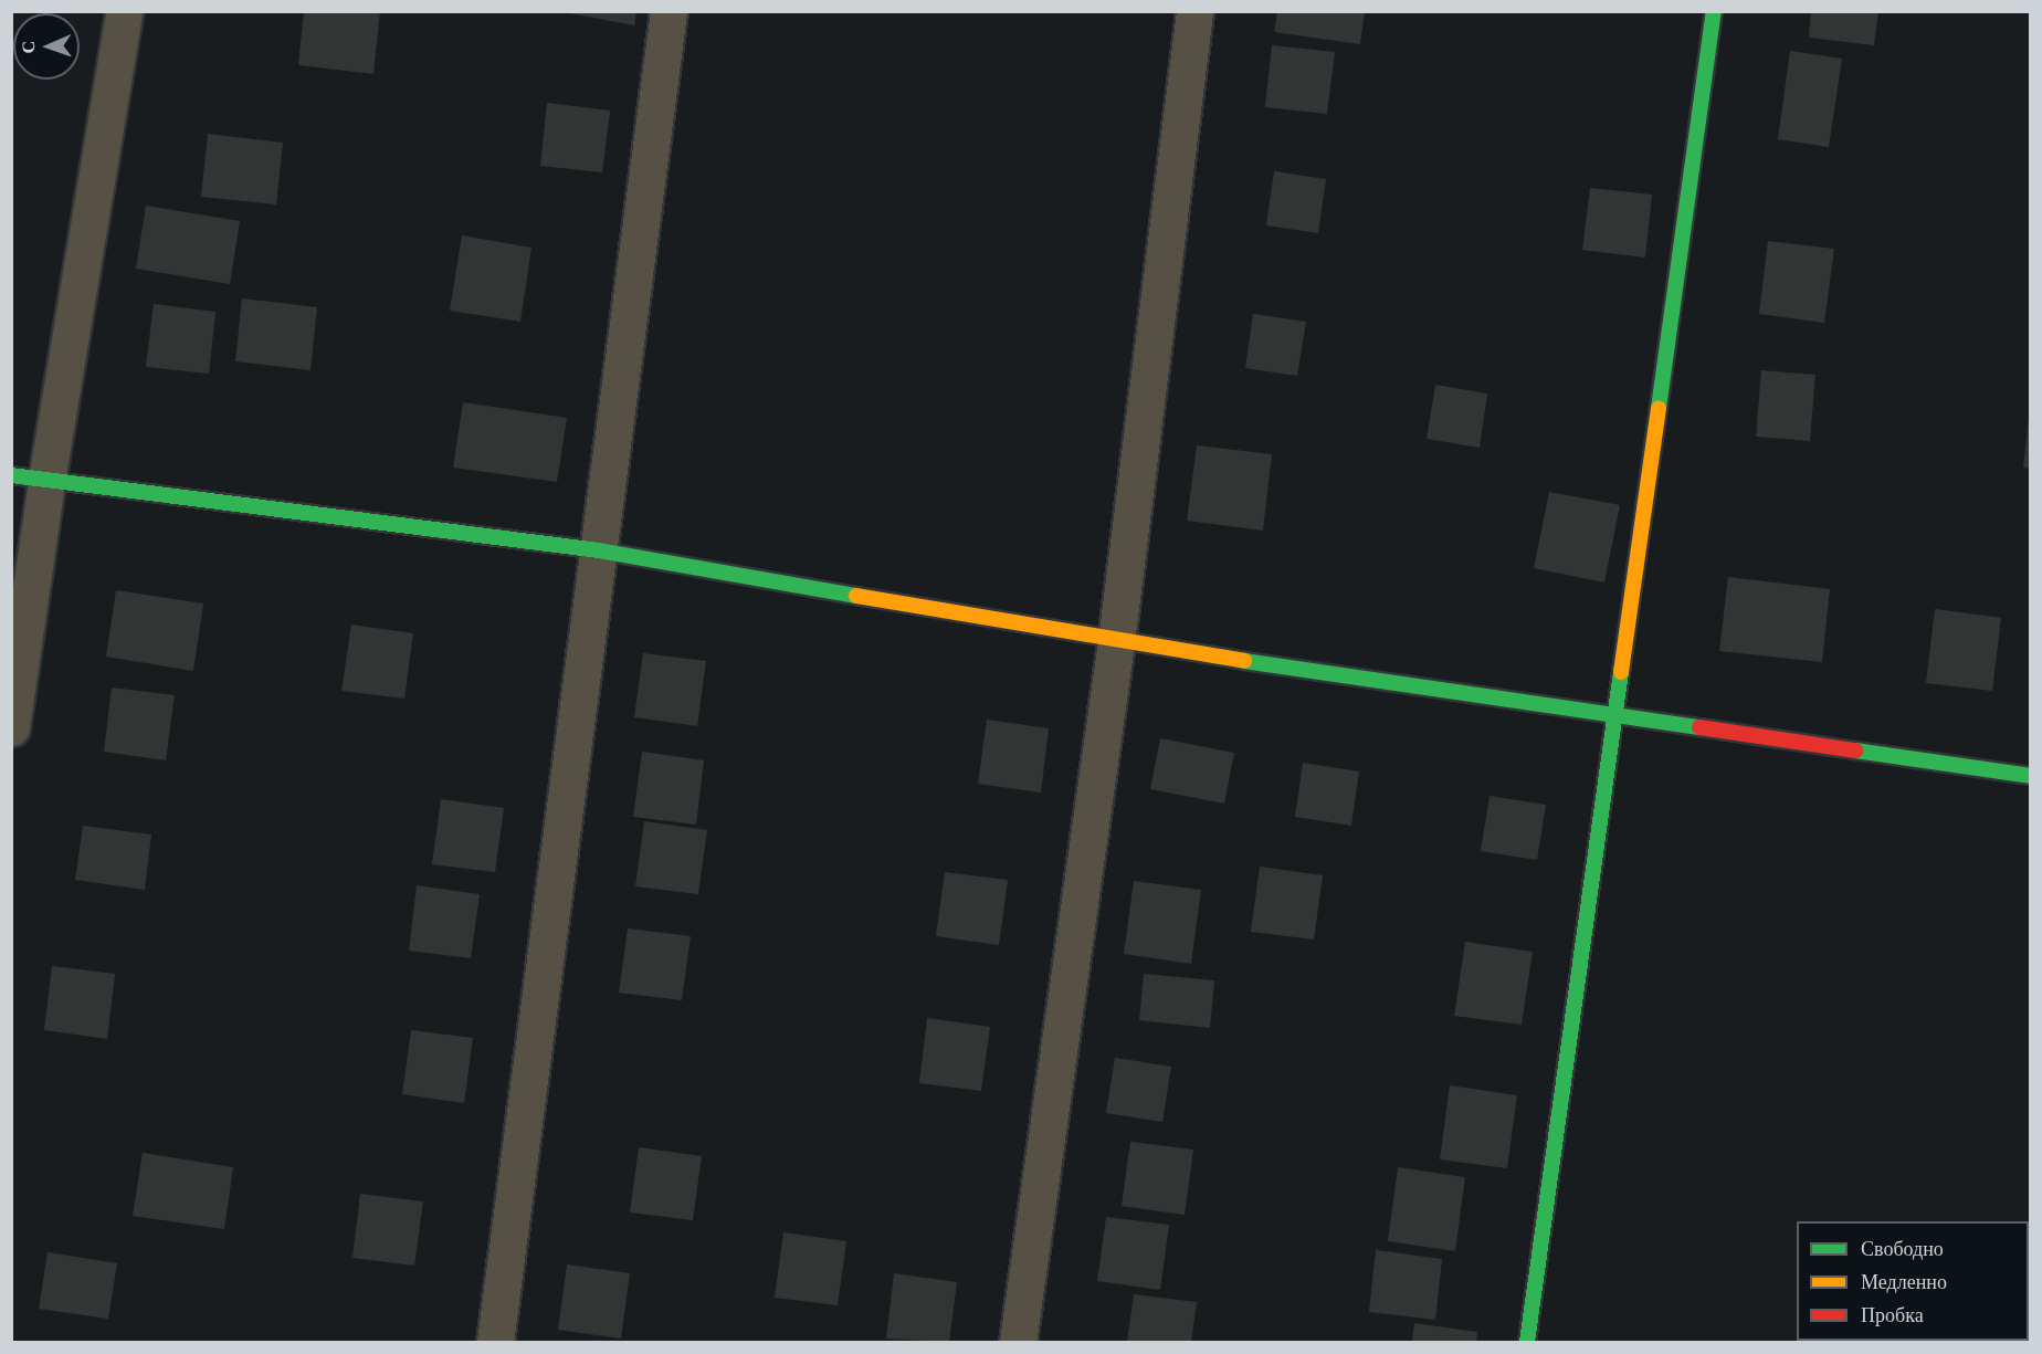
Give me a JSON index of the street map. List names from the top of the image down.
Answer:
{
  "legend": ["Свободно", "Медленно", "Пробка"],
  "north": "left"
}
